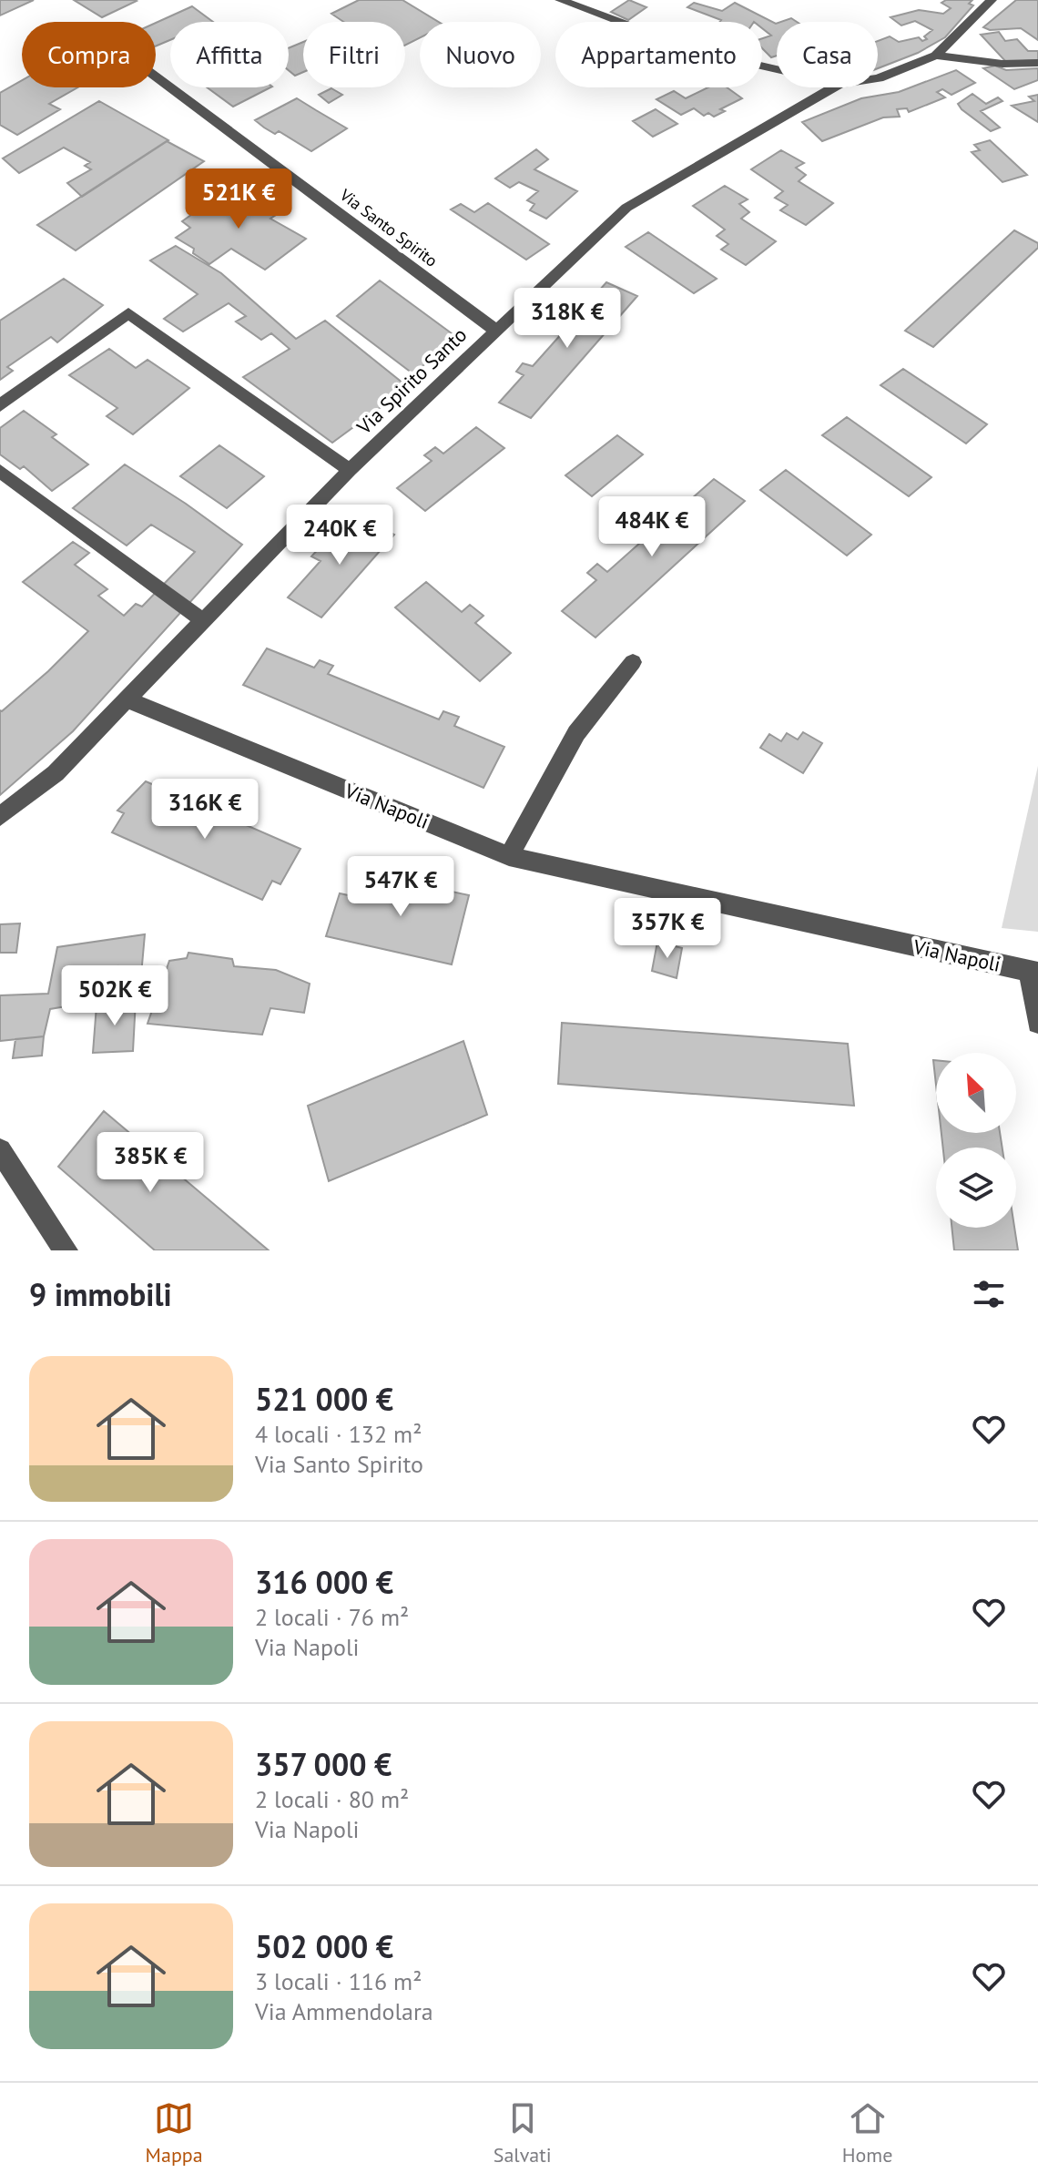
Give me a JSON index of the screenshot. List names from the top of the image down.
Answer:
{
  "streets": {
    "street": ["Via Santo Spirito", "Via Spirito Santo", "Via Napoli"]
  },
  "crossings": [
    ["Via Santo Spirito", "Via Spirito Santo"],
    ["Via Spirito Santo", "Via Napoli"]
  ],
  "north": "top left",
  "page": {
    "chip": [
      "Compra",
      "Affitta",
      "Filtri",
      "Nuovo",
      "Appartamento",
      "Casa"
    ],
    "price": [
      "521K €",
      "318K €",
      "484K €",
      "240K €",
      "316K €",
      "547K €",
      "357K €",
      "502K €",
      "385K €"
    ],
    "heading": "9 immobili",
    "list": [
      {
        "name": "521 000 €",
        "note": "4 locali · 132 m² · Via Santo Spirito"
      },
      {
        "name": "316 000 €",
        "note": "2 locali · 76 m² · Via Napoli"
      },
      {
        "name": "357 000 €",
        "note": "2 locali · 80 m² · Via Napoli"
      },
      {
        "name": "502 000 €",
        "note": "3 locali · 116 m² · Via Ammendolara"
      }
    ],
    "tabs": ["Mappa", "Salvati", "Home"]
  }
}
